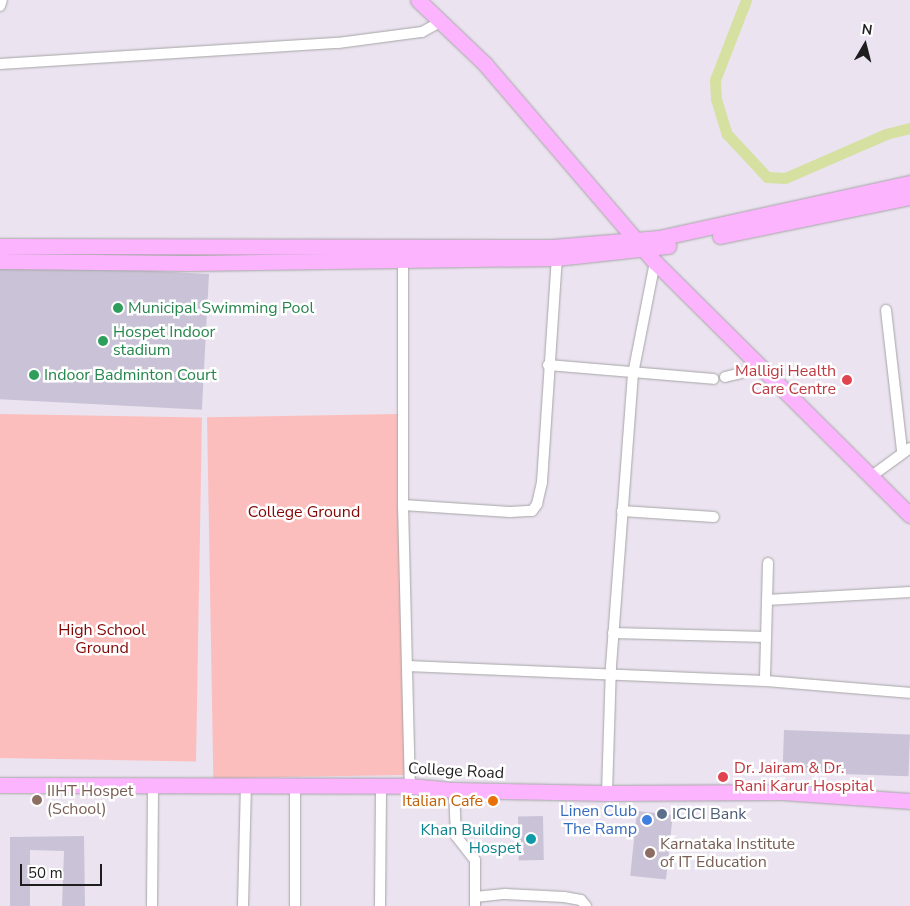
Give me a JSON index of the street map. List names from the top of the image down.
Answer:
{
  "streets": {
    "street": ["College Road"]
  },
  "parks": ["College Ground", "High School Ground"],
  "places": [
    "Municipal Swimming Pool",
    "Hospet Indoor stadium",
    "Indoor Badminton Court",
    "Malligi Health Care Centre",
    "Dr. Jairam & Dr. Rani Karur Hospital",
    "IIHT Hospet (School)",
    "Italian Cafe",
    "ICICI Bank",
    "Linen Club The Ramp",
    "Khan Building Hospet",
    "Karnataka Institute of IT Education"
  ],
  "scale_bar": "50 m",
  "north": "top"
}
